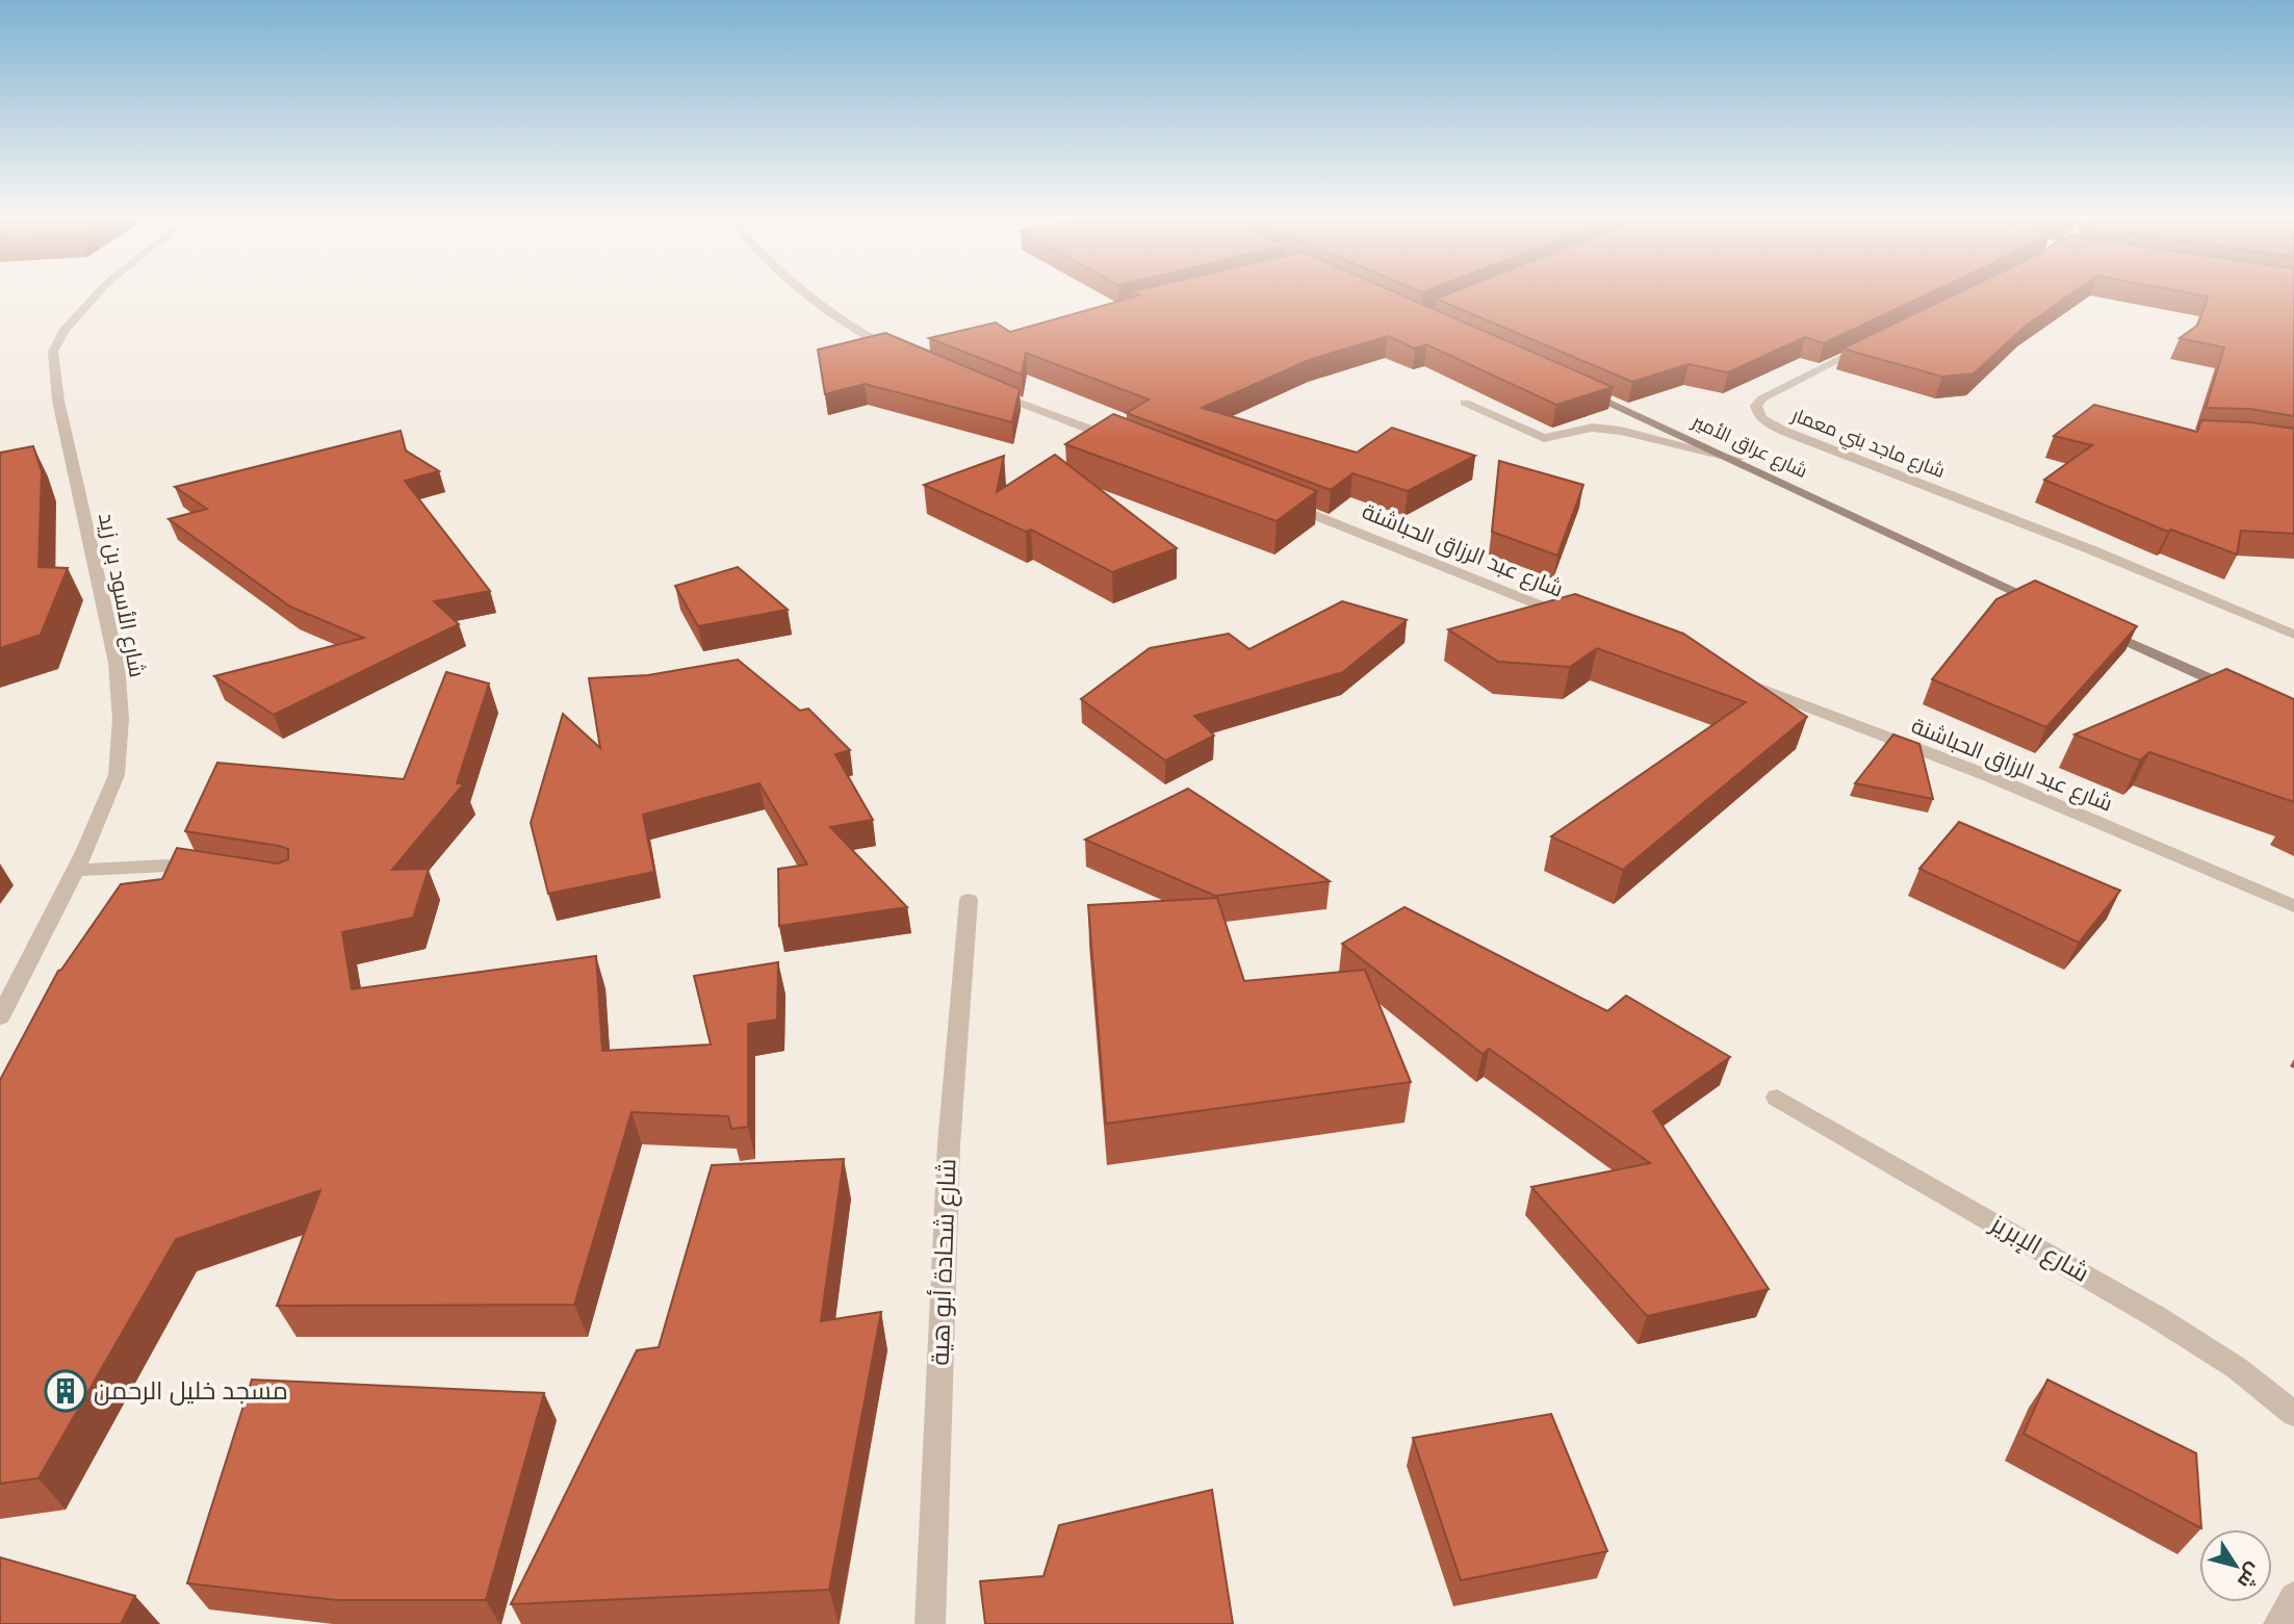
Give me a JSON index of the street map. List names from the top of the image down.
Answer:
{
  "streets": {
    "main road": ["شارع عراق الأمير"],
    "street": [
      "شارع ماجد بني معمار",
      "شارع عبد الرزاق الحباشنة",
      "شارع الأسود بن زيد",
      "شارع الإبريز",
      "شارع شحادة أبو هية"
    ]
  },
  "places": {
    "building": ["مسجد خليل الرحمن"]
  },
  "north": "bottom right"
}
